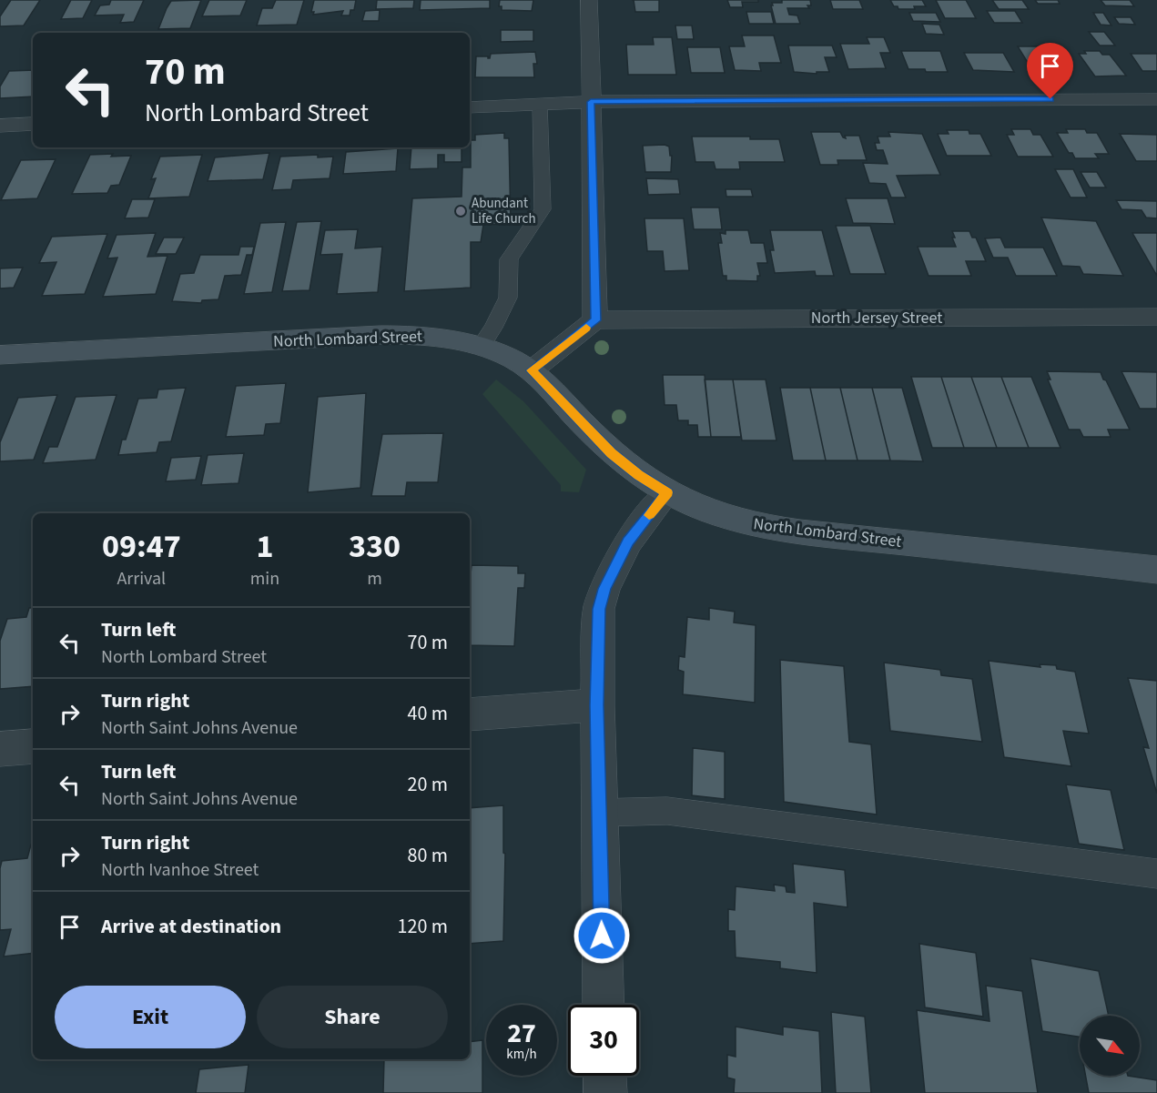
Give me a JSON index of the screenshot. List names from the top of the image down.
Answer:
{
  "streets": {
    "main road": ["North Lombard Street"],
    "street": ["North Jersey Street"]
  },
  "places": ["Abundant Life Church"],
  "north": "bottom right",
  "page": {
    "turn": ["70 m", "North Lombard Street"],
    "eta": [
      "09:47",
      "Arrival",
      "1",
      "min",
      "330",
      "m"
    ],
    "list": [
      {
        "name": "Turn left",
        "note": "North Lombard Street",
        "value": "70 m"
      },
      {
        "name": "Turn right",
        "note": "North Saint Johns Avenue",
        "value": "40 m"
      },
      {
        "name": "Turn left",
        "note": "North Saint Johns Avenue",
        "value": "20 m"
      },
      {
        "name": "Turn right",
        "note": "North Ivanhoe Street",
        "value": "80 m"
      },
      {
        "name": "Arrive at destination",
        "value": "120 m"
      }
    ],
    "buttons": ["Exit", "Share"],
    "speed": "27 km/h",
    "limit": "30"
  }
}
